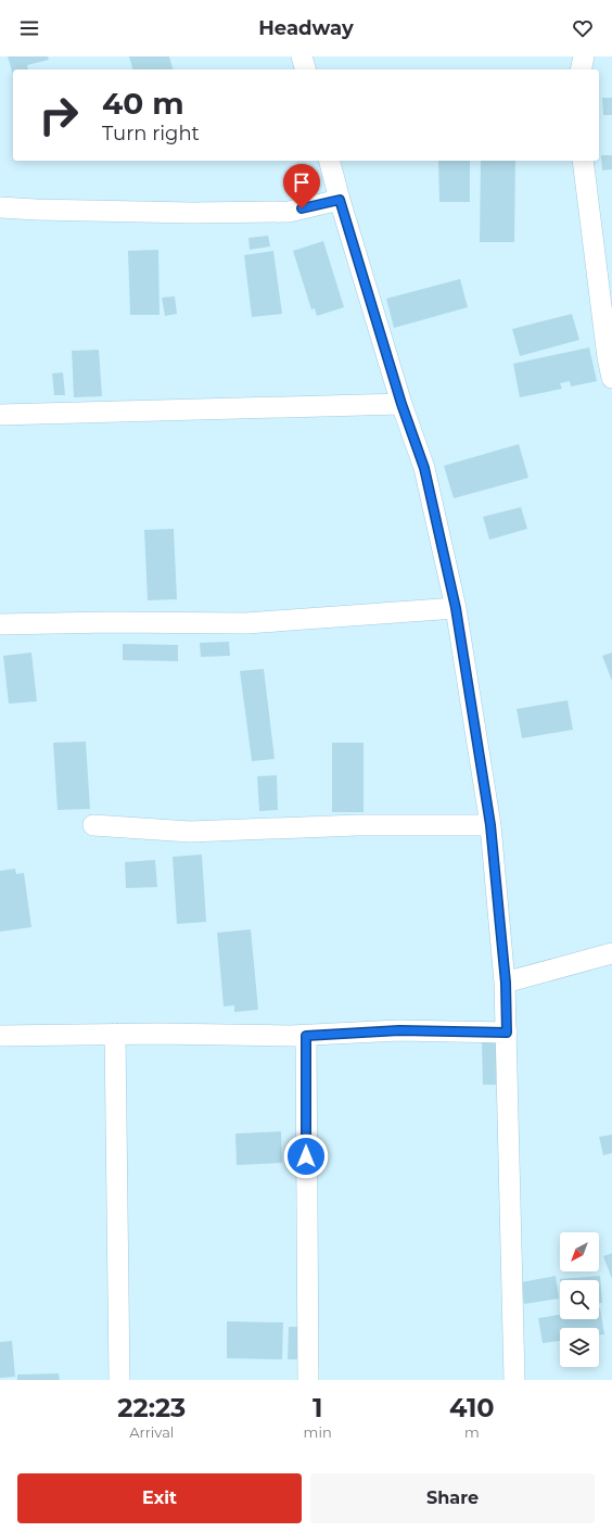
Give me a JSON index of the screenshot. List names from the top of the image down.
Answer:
{
  "north": "bottom left",
  "page": {
    "header": "Headway",
    "turn": ["40 m", "Turn right"],
    "eta": [
      "22:23",
      "Arrival",
      "1",
      "min",
      "410",
      "m"
    ],
    "buttons": ["Exit", "Share"]
  }
}
